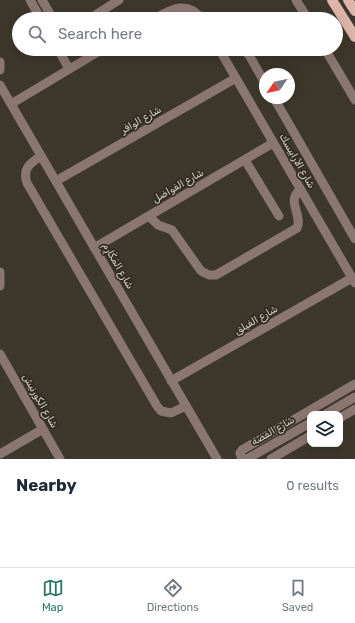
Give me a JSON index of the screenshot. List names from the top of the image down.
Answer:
{
  "streets": {
    "street": [
      "شارع الوافر",
      "شارع الأرابيسك",
      "شارع الفواضل",
      "شارع المَكَارِم",
      "شارع الفيلق",
      "شارع الكورنيش",
      "شارع الفضة"
    ]
  },
  "crossings": [
    ["شارع الوافر", "شارع الأرابيسك"],
    ["شارع الوافر", "شارع المَكَارِم"],
    ["شارع الأرابيسك", "شارع الفواضل"],
    ["شارع الأرابيسك", "شارع الفيلق"],
    ["شارع الفواضل", "شارع المَكَارِم"],
    ["شارع المَكَارِم", "شارع الفيلق"]
  ],
  "north": "bottom left",
  "page": {
    "search": "Search here",
    "heading": ["Nearby", "0 results"],
    "nav": ["Map", "Directions", "Saved"]
  }
}
